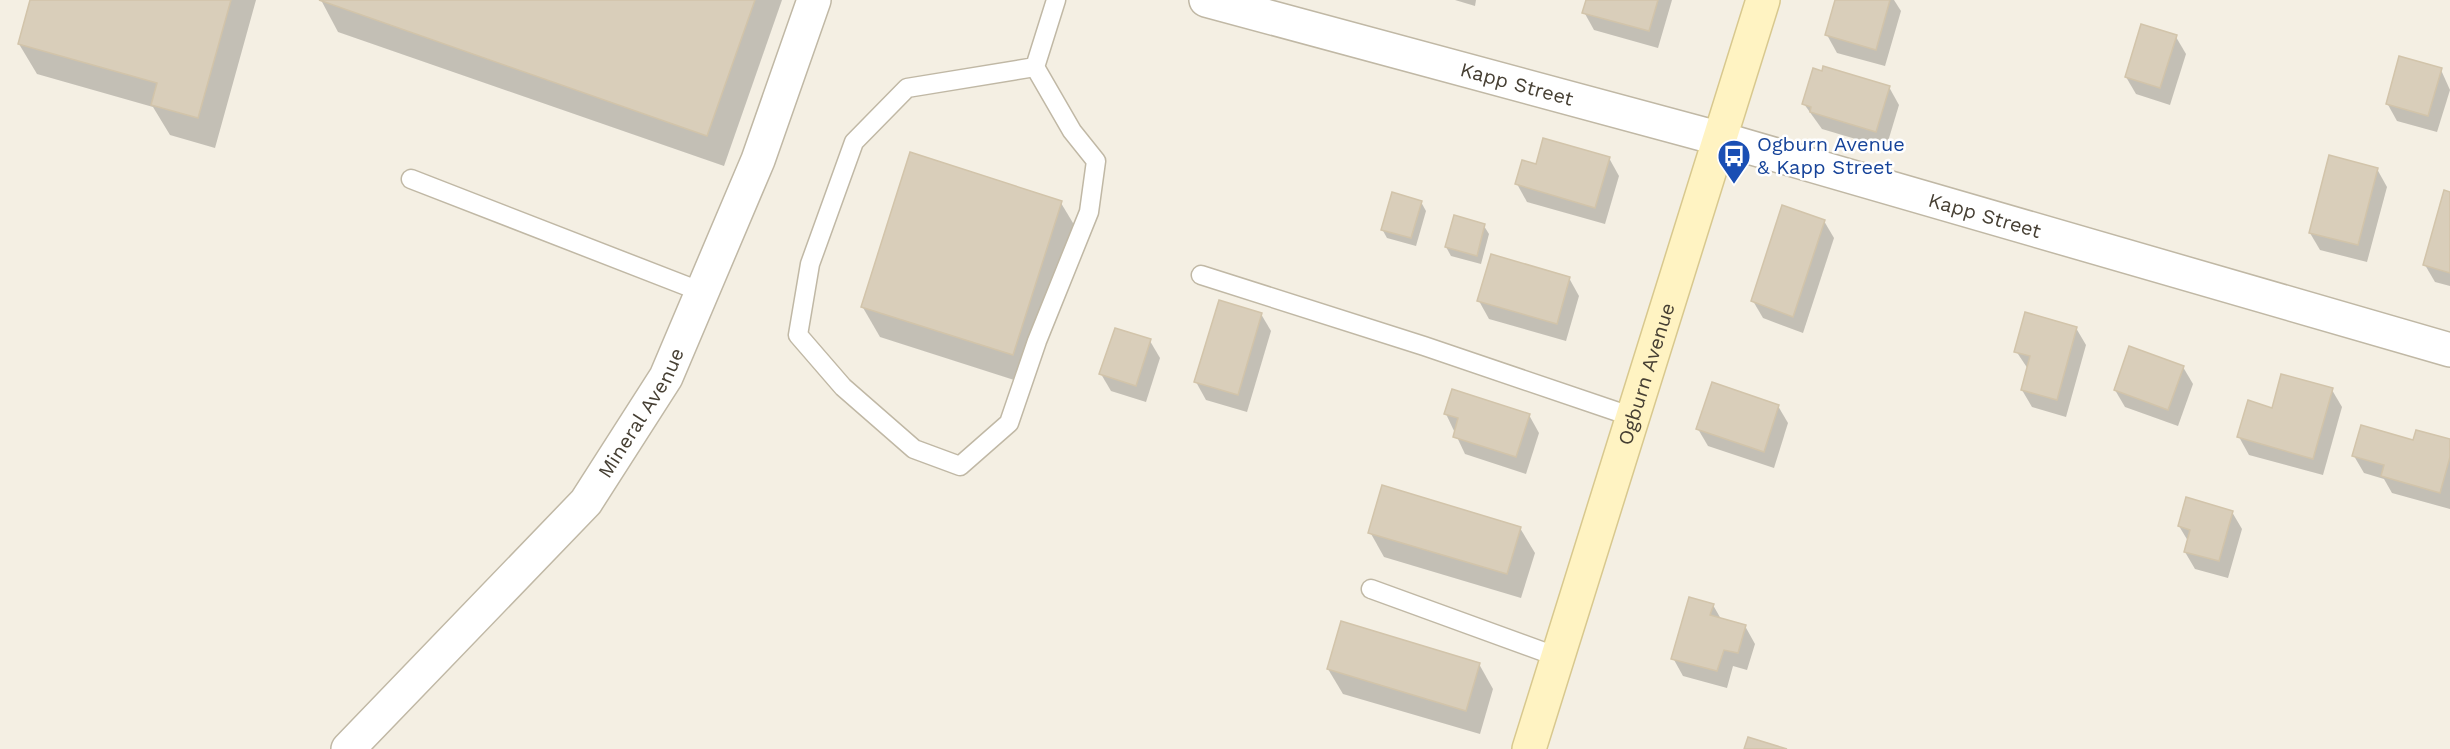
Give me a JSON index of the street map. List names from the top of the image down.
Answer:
{
  "streets": {
    "street": ["Kapp Street", "Ogburn Avenue", "Mineral Avenue"]
  },
  "crossings": [
    ["Kapp Street", "Ogburn Avenue"]
  ],
  "places": {
    "bus stop": ["Ogburn Avenue & Kapp Street"]
  }
}
